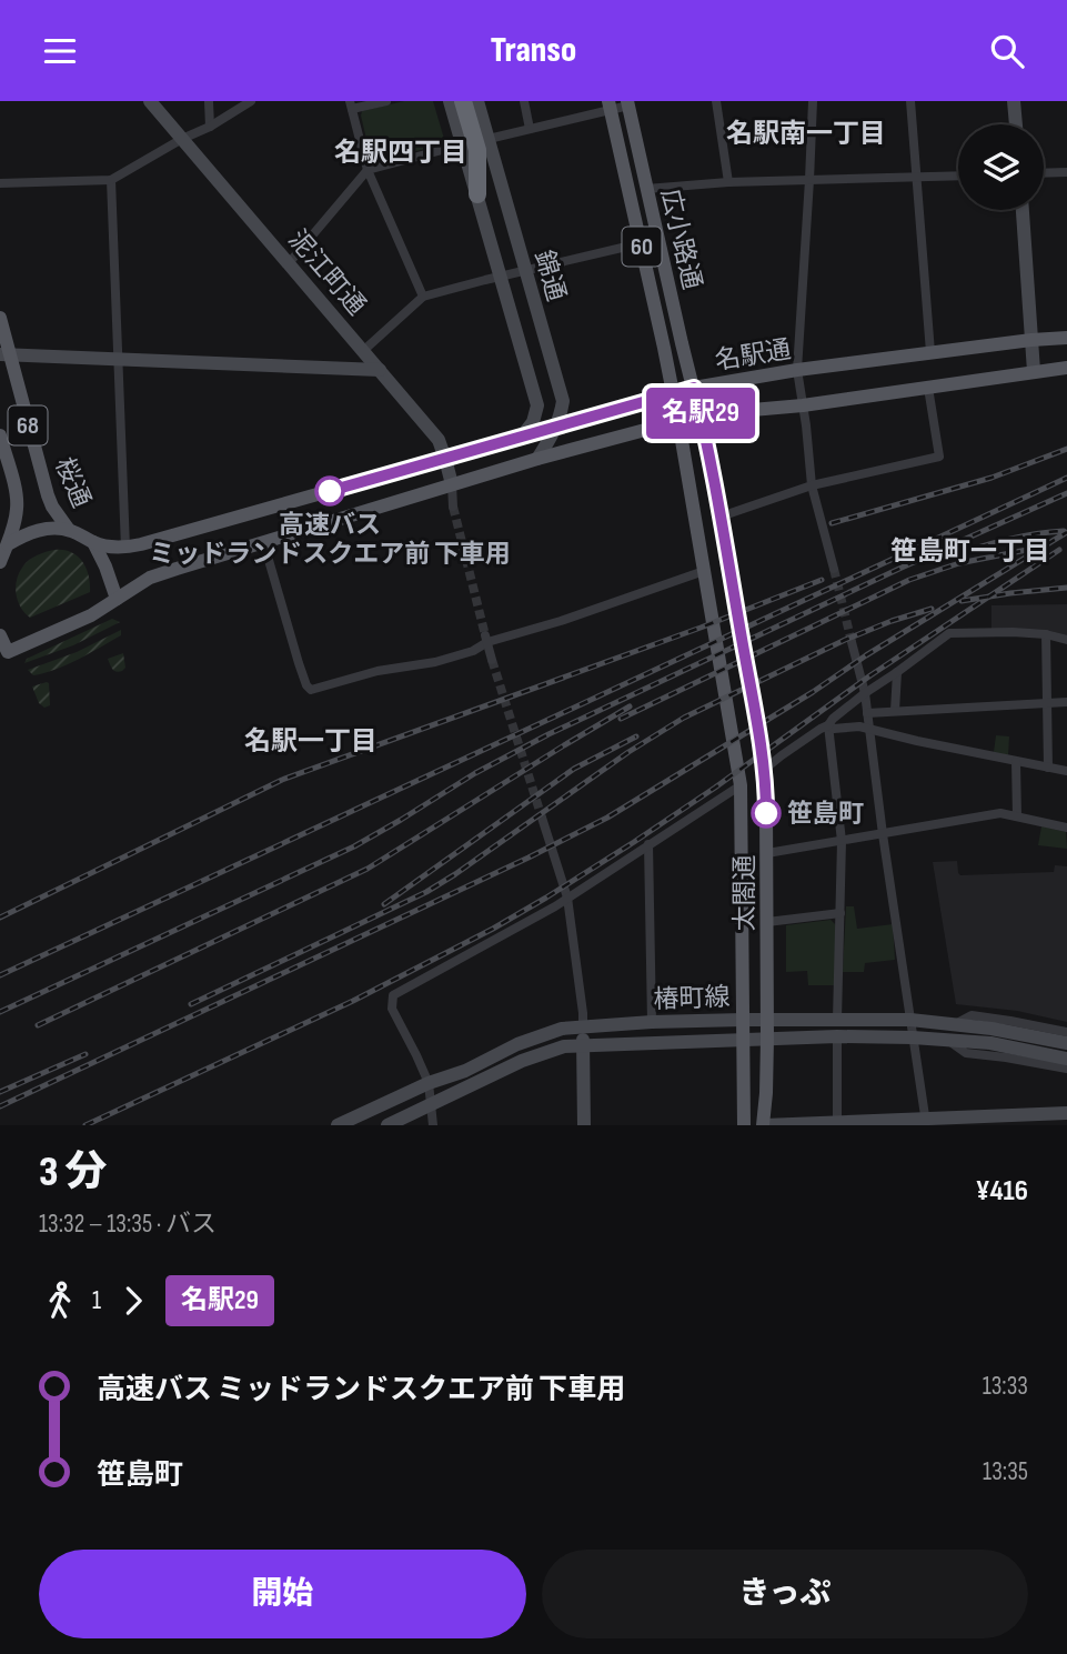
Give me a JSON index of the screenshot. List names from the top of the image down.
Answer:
{
  "streets": {
    "main road": [
      "広小路通",
      "60",
      "名駅通",
      "68",
      "桜通",
      "太閤通"
    ],
    "street": ["泥江町通", "錦通", "椿町線"]
  },
  "crossings": [
    ["広小路通", "名駅通"],
    ["広小路通", "太閤通"],
    ["泥江町通", "名駅通"],
    ["錦通", "名駅通"],
    ["名駅通", "桜通"],
    ["名駅通", "太閤通"],
    ["太閤通", "椿町線"]
  ],
  "districts": [
    "名駅南一丁目",
    "名駅四丁目",
    "笹島町一丁目",
    "名駅一丁目"
  ],
  "places": ["高速バス ミッドランドスクエア前 下車用", "笹島町"],
  "lines": ["bus line 名駅29"],
  "page": {
    "header": "Transo",
    "on_map": "名駅29",
    "heading": ["3 分", "13:32 – 13:35 · バス", "¥416"],
    "legs": ["1", "名駅29"],
    "list": [
      {
        "name": "高速バス ミッドランドスクエア前 下車用",
        "value": "13:33"
      },
      {
        "name": "笹島町",
        "value": "13:35"
      }
    ],
    "buttons": ["開始", "きっぷ"]
  }
}
